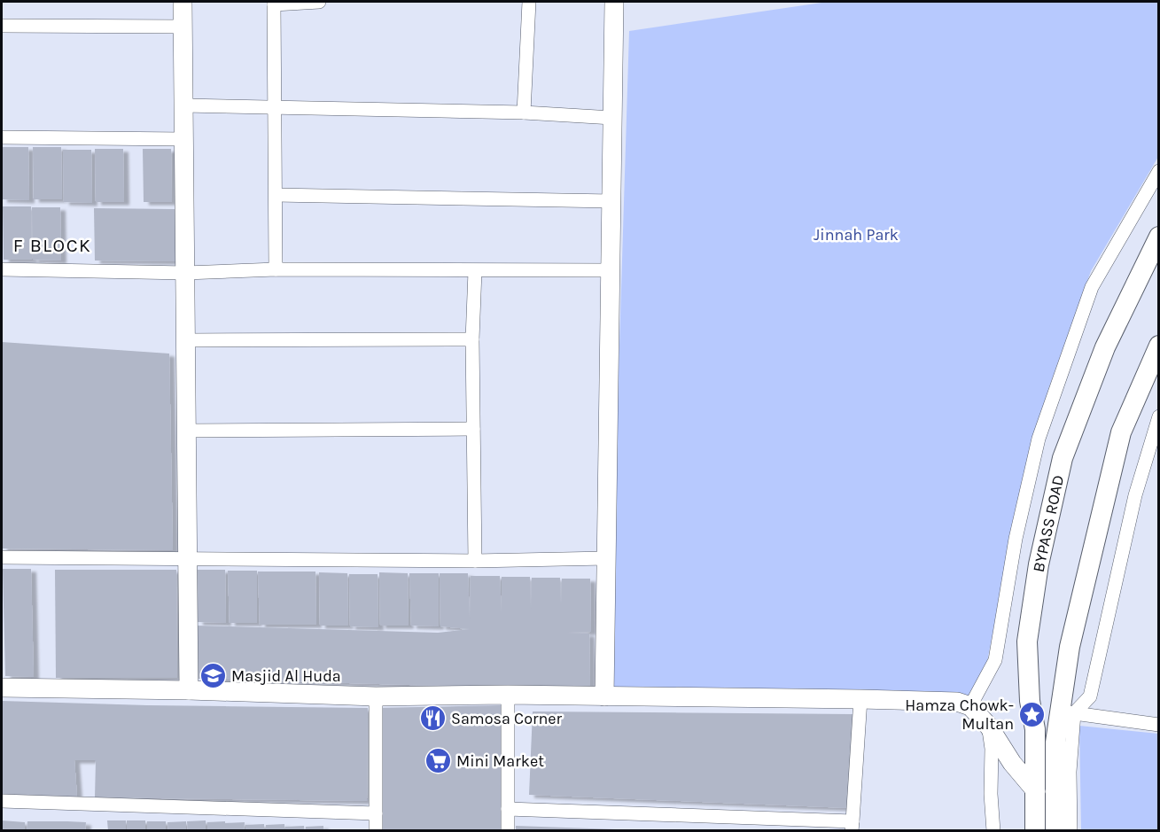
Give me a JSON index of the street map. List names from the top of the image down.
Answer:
{
  "streets": {
    "main road": ["BYPASS ROAD"]
  },
  "districts": ["F BLOCK"],
  "parks": ["Jinnah Park"],
  "places": {
    "school or university": ["Masjid Al Huda"],
    "place": ["Hamza Chowk- Multan"],
    "restaurant": ["Samosa Corner"],
    "supermarket": ["Mini Market"]
  }
}
